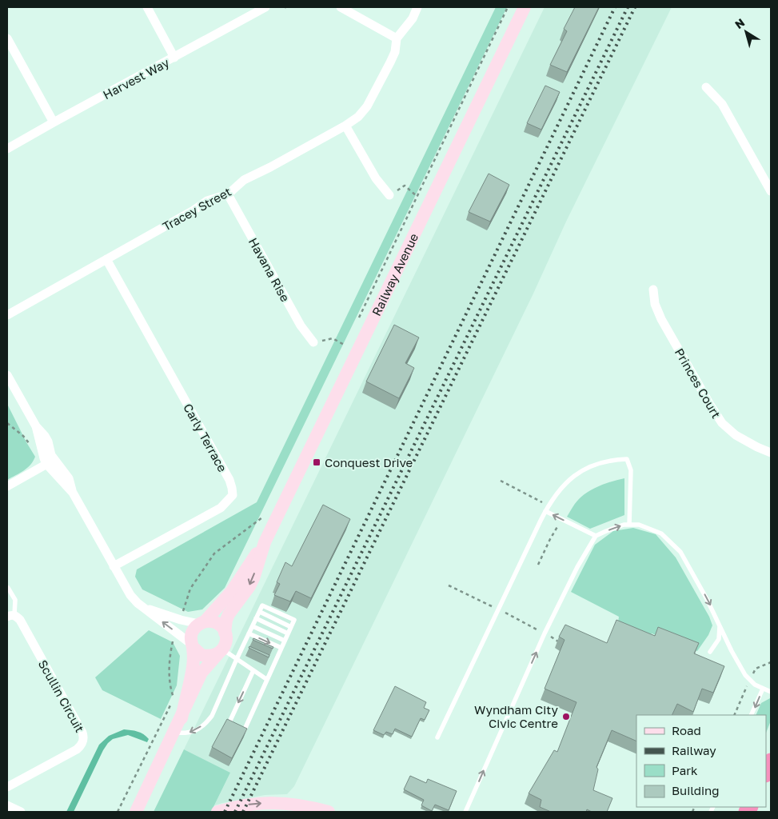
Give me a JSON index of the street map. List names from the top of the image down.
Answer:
{
  "streets": {
    "street": [
      "Harvest Way",
      "Tracey Street",
      "Havana Rise",
      "Railway Avenue",
      "Princes Court",
      "Carly Terrace",
      "Scullin Circuit"
    ]
  },
  "crossings": [
    ["Tracey Street", "Havana Rise"],
    ["Tracey Street", "Carly Terrace"]
  ],
  "places": {
    "transit": ["Conquest Drive"],
    "other": ["Wyndham City Civic Centre"]
  },
  "legend": [
    "Road",
    "Railway",
    "Park",
    "Building"
  ],
  "north": "top left"
}
